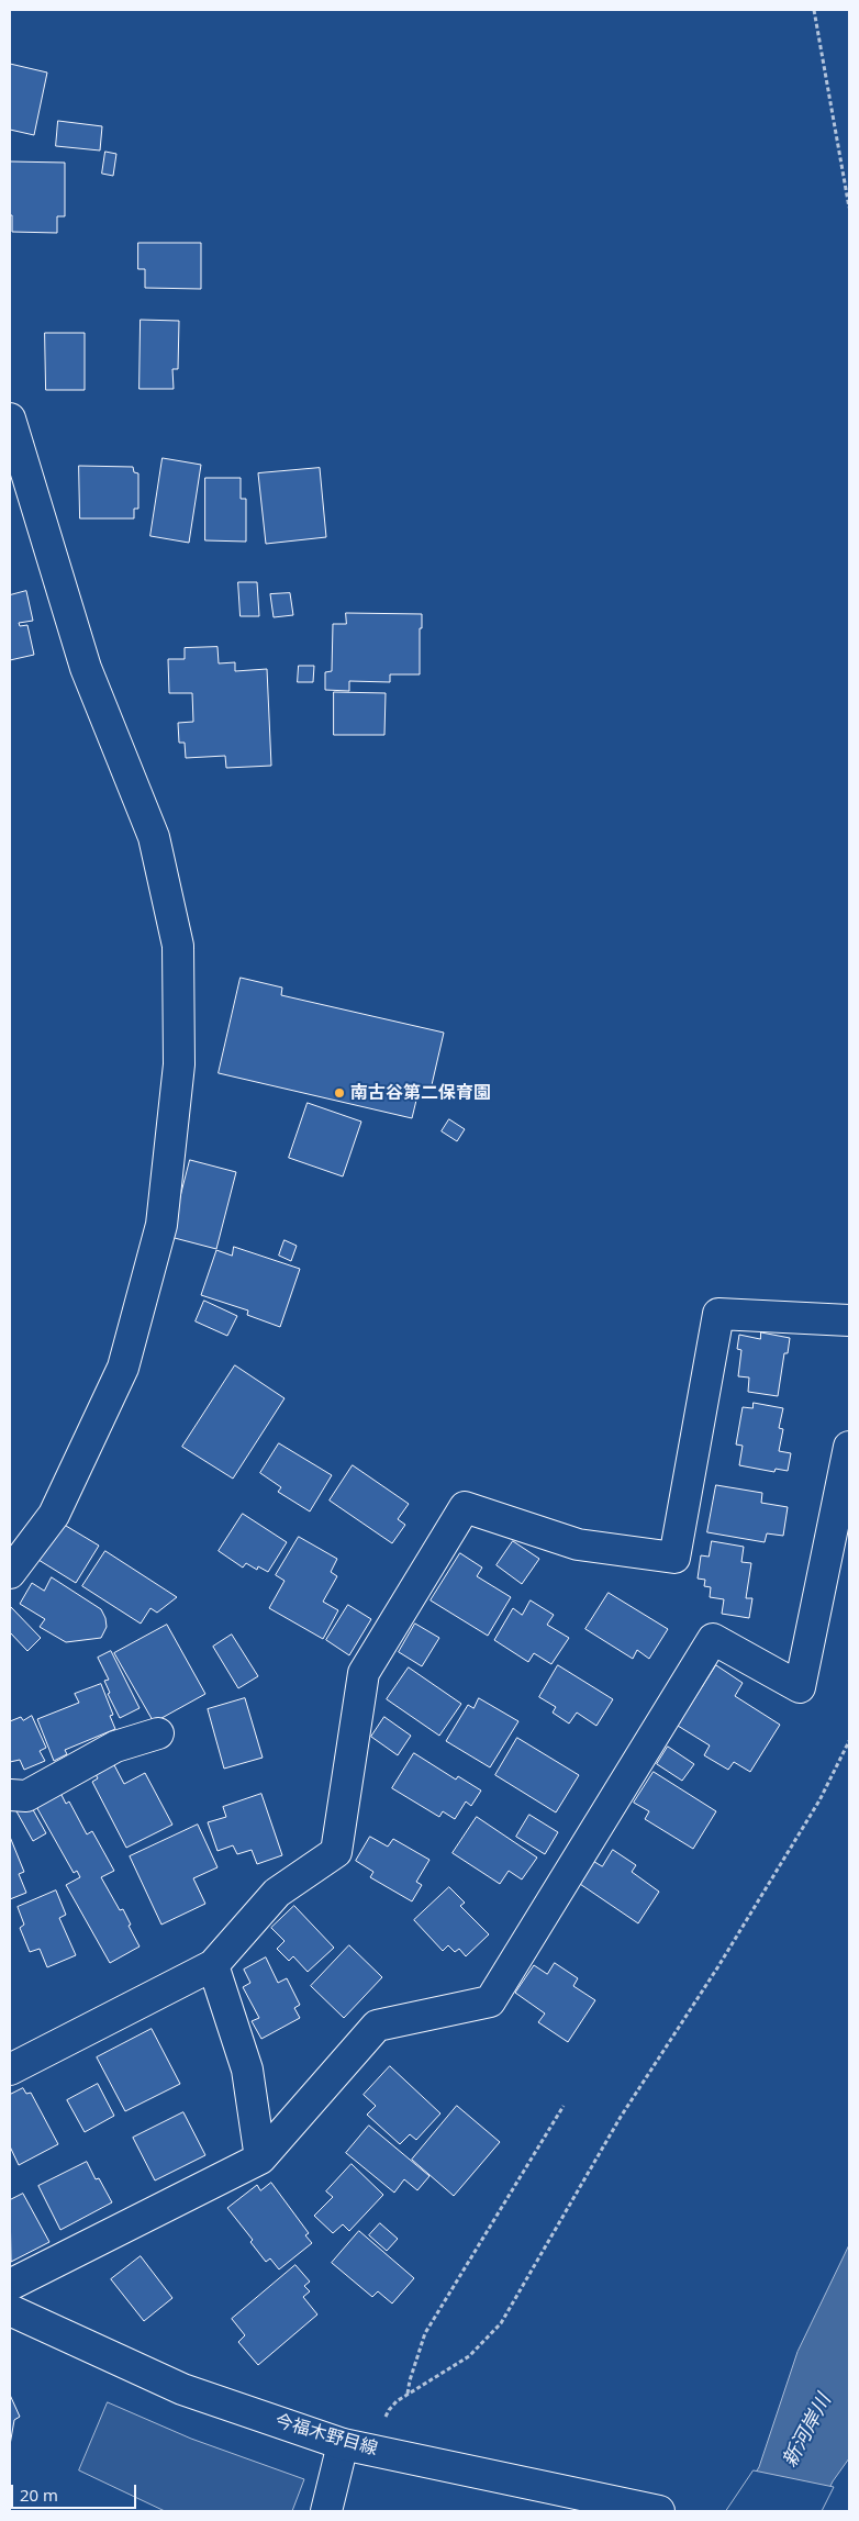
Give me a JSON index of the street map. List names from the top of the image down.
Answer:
{
  "streets": {
    "street": ["今福木野目線"]
  },
  "water": ["新河岸川"],
  "places": ["南古谷第二保育園"],
  "scale_bar": "20 m"
}
